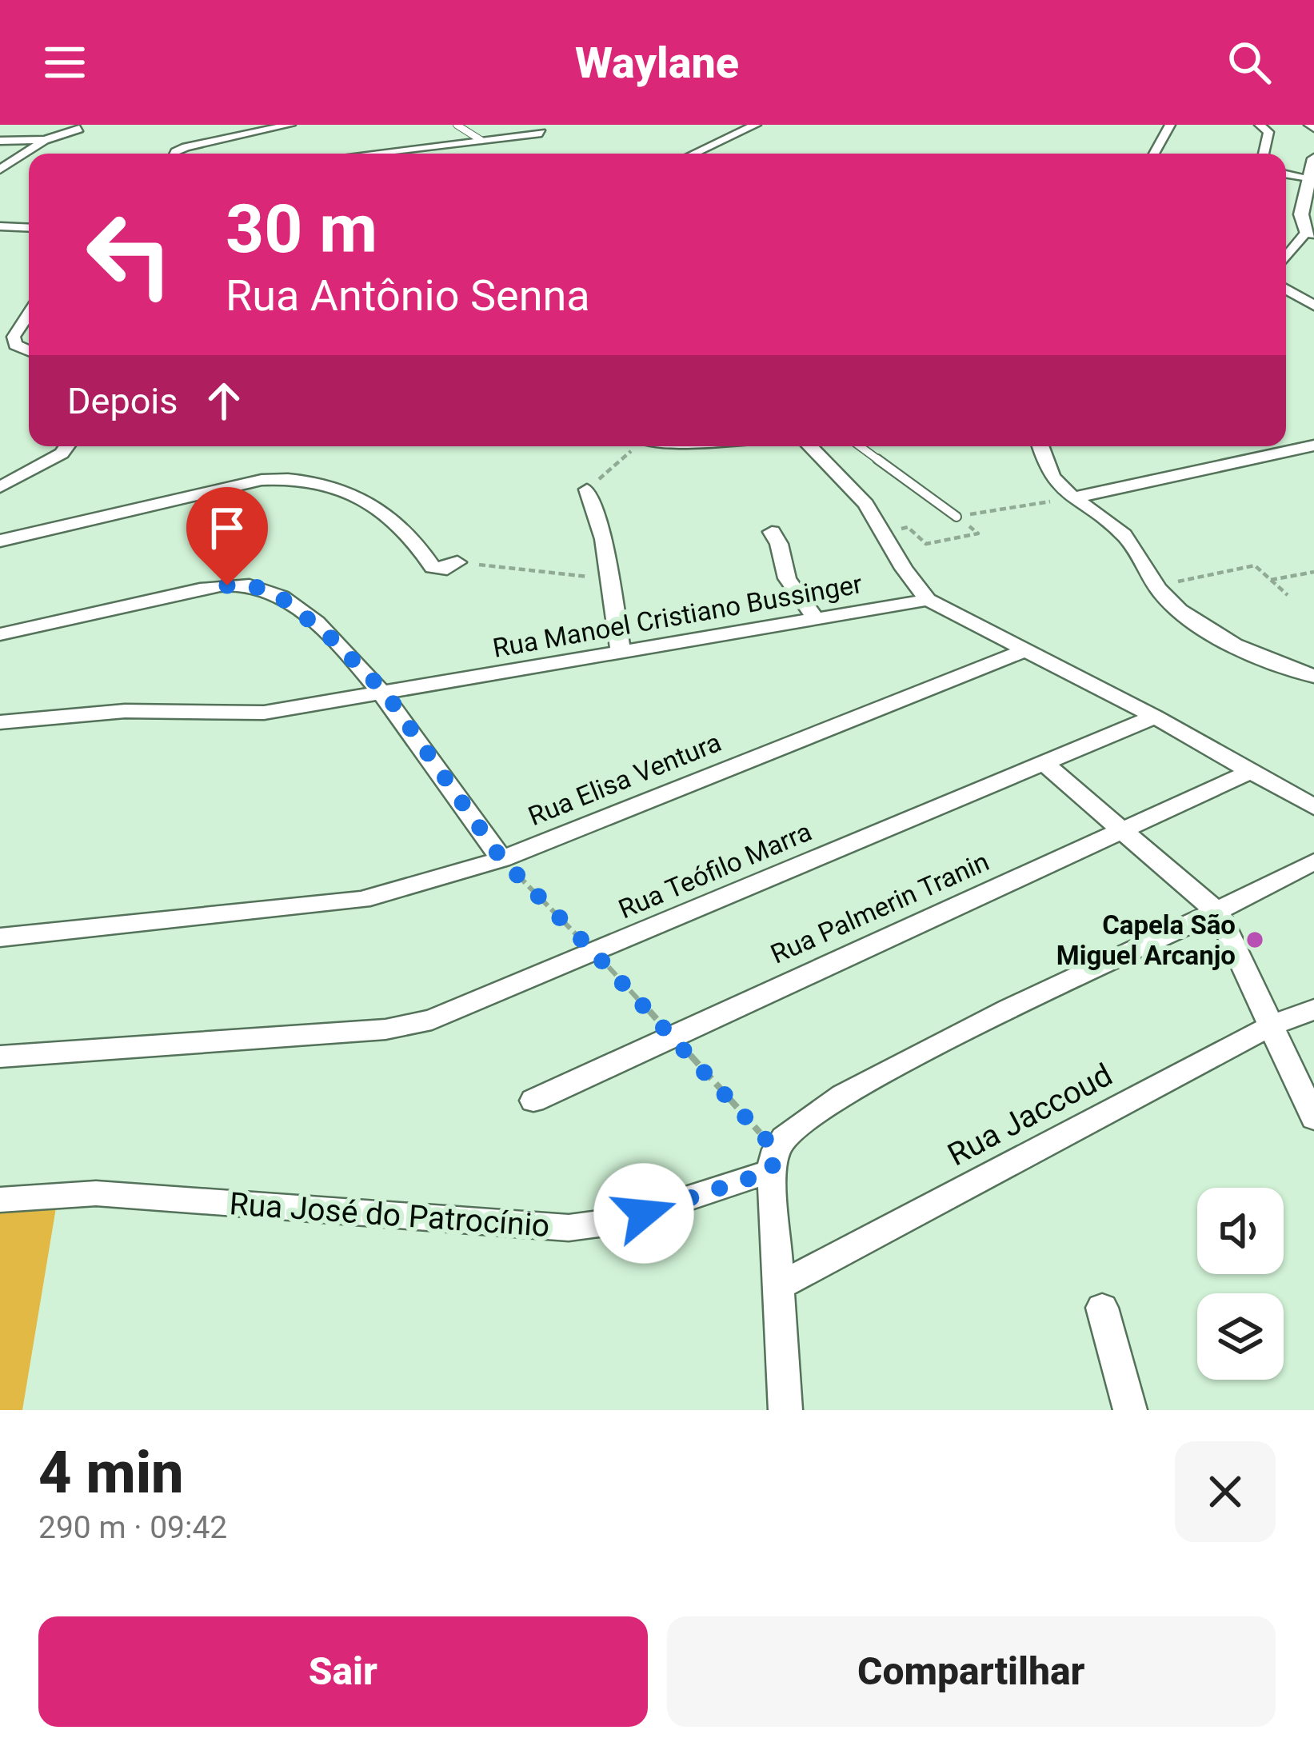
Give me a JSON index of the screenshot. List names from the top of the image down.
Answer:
{
  "streets": {
    "street": [
      "Rua Manoel Cristiano Bussinger",
      "Rua Elisa Ventura",
      "Rua Teófilo Marra",
      "Rua Palmerin Tranin",
      "Rua Jaccoud",
      "Rua José do Patrocínio"
    ]
  },
  "places": ["Capela São Miguel Arcanjo"],
  "page": {
    "header": "Waylane",
    "turn": ["30 m", "Rua Antônio Senna"],
    "then": "Depois",
    "heading": ["4 min", "290 m · 09:42"],
    "buttons": ["Sair", "Compartilhar"]
  }
}
